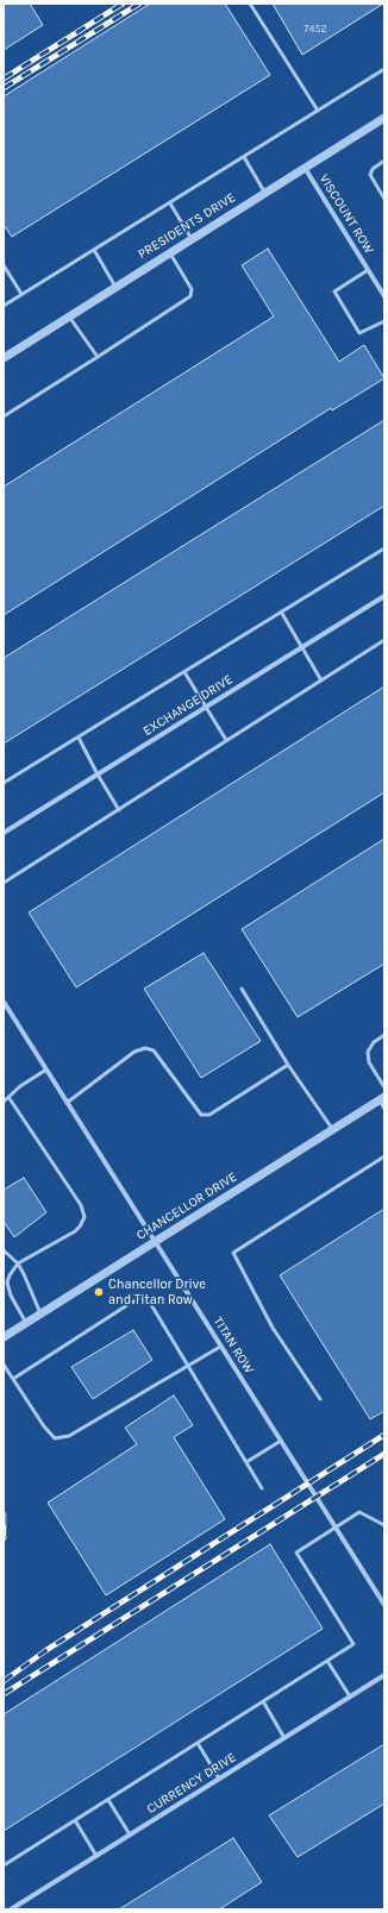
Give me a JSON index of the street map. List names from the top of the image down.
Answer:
{
  "streets": {
    "street": [
      "VISCOUNT ROW",
      "PRESIDENTS DRIVE",
      "EXCHANGE DRIVE",
      "CHANCELLOR DRIVE",
      "TITAN ROW",
      "CURRENCY DRIVE"
    ]
  },
  "crossings": [
    ["VISCOUNT ROW", "PRESIDENTS DRIVE"],
    ["CHANCELLOR DRIVE", "TITAN ROW"]
  ],
  "places": ["Chancellor Drive and Titan Row"],
  "house_numbers": ["7452"]
}
